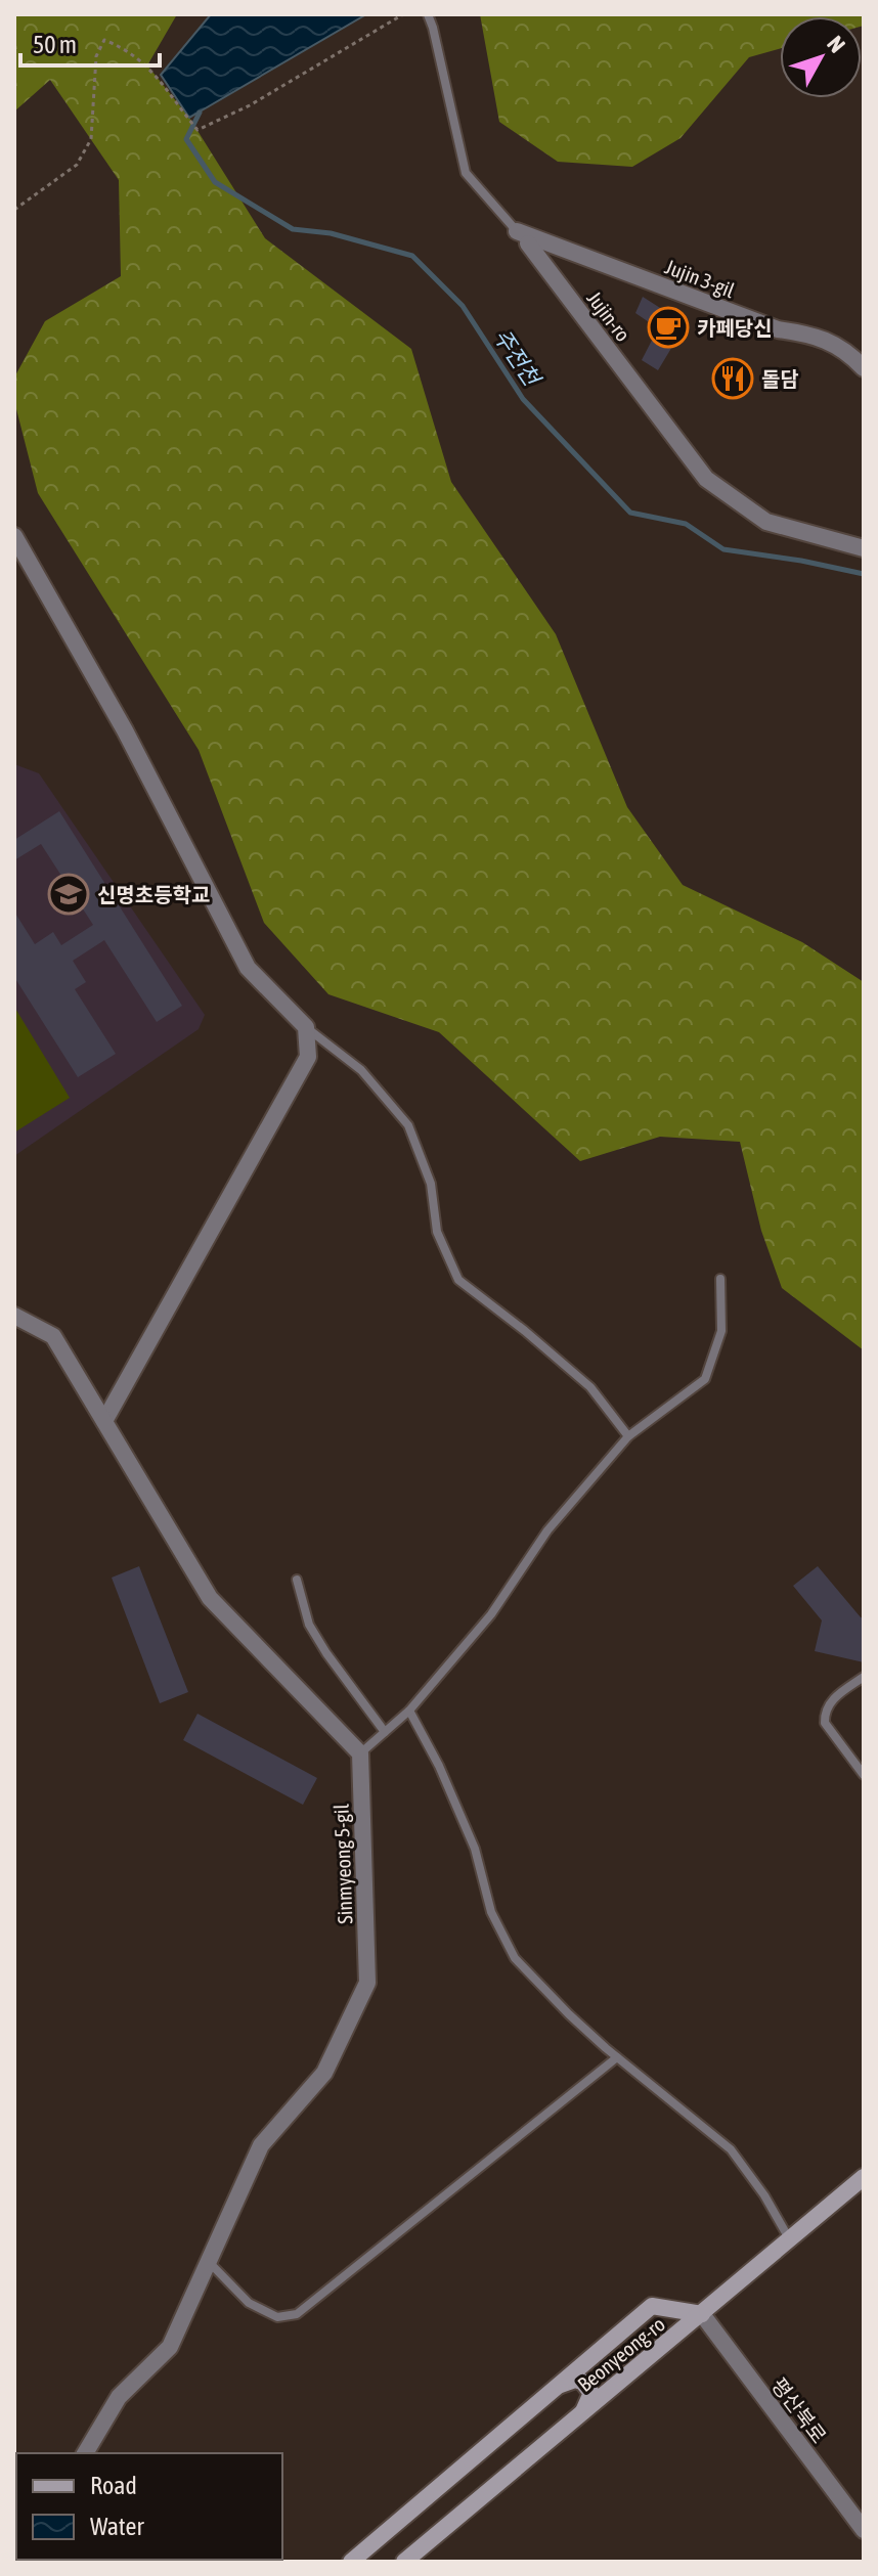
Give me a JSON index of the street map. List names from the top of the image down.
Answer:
{
  "streets": {
    "main road": ["Beonyeong-ro"],
    "street": [
      "Jujin 3-gil",
      "Jujin-ro",
      "Sinmyeong 5-gil",
      "평산북로"
    ]
  },
  "crossings": [
    ["Jujin 3-gil", "Jujin-ro"],
    ["Beonyeong-ro", "평산북로"]
  ],
  "water": ["주전천"],
  "places": {
    "cafe": ["카페당신"],
    "restaurant": ["돌담"],
    "school or university": ["신명초등학교"]
  },
  "legend": ["Road", "Water"],
  "scale_bar": "50 m",
  "north": "top right"
}
